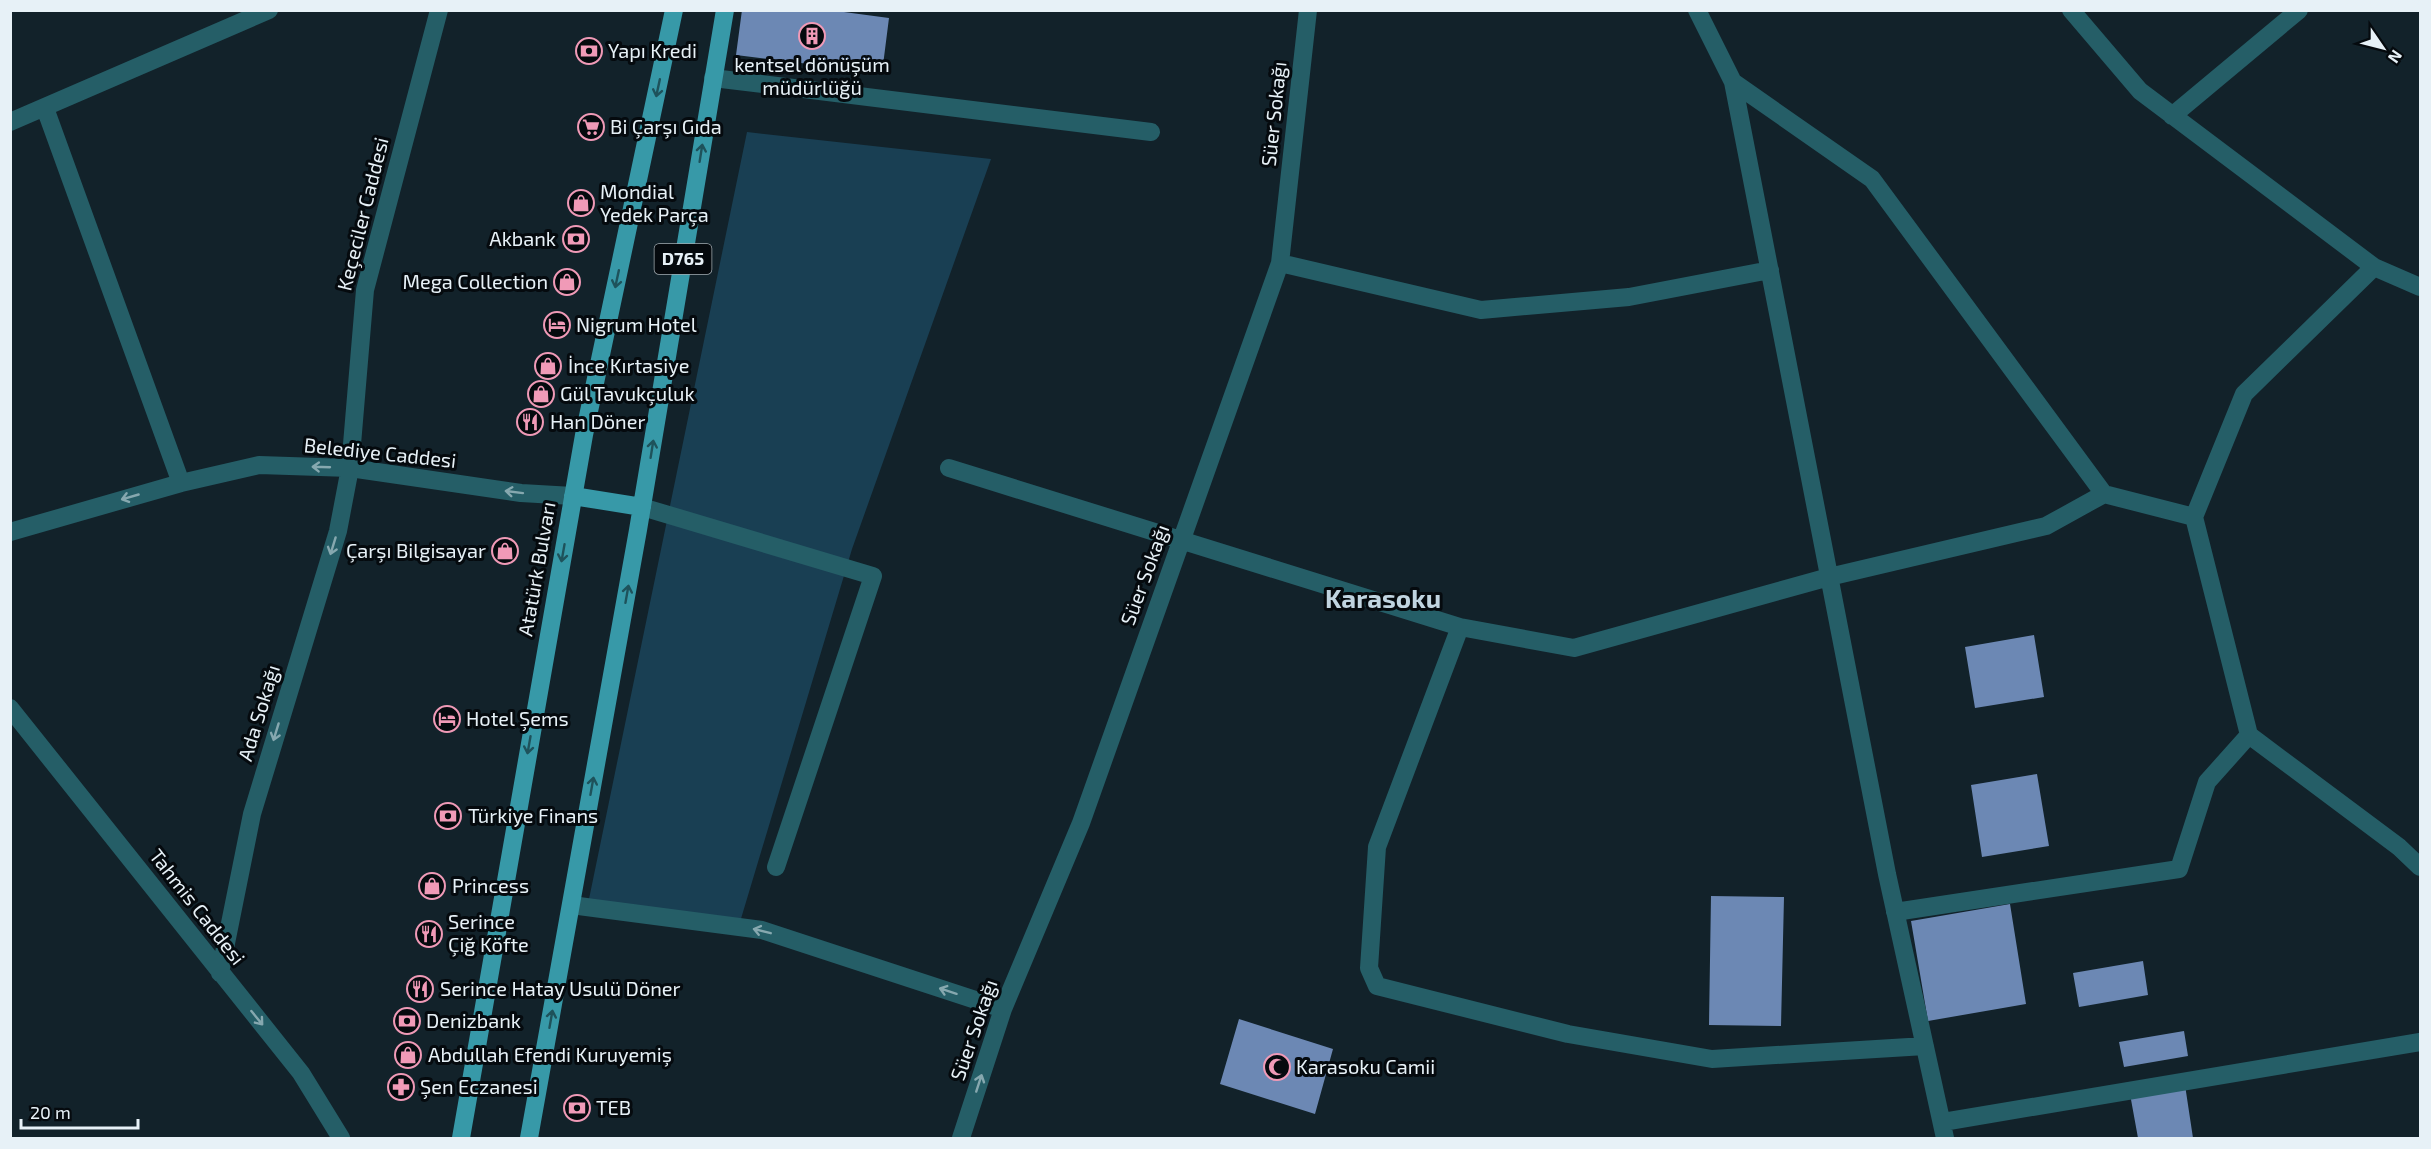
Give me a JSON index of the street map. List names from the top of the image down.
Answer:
{
  "streets": {
    "main road": ["D765", "Atatürk Bulvarı"],
    "street": [
      "Süer Sokağı",
      "Keçeciler Caddesi",
      "Belediye Caddesi",
      "Ada Sokağı",
      "Tahmis Caddesi"
    ]
  },
  "crossings": [
    ["Keçeciler Caddesi", "Belediye Caddesi"],
    ["Keçeciler Caddesi", "Ada Sokağı"],
    ["Belediye Caddesi", "Atatürk Bulvarı"],
    ["Belediye Caddesi", "Ada Sokağı"],
    ["Ada Sokağı", "Tahmis Caddesi"]
  ],
  "one_way": ["Belediye Caddesi", "Ada Sokağı", "Tahmis Caddesi"],
  "districts": ["Karasoku"],
  "places": {
    "building": ["kentsel dönüşüm müdürlüğü"],
    "bank": [
      "Yapı Kredi",
      "Akbank",
      "Türkiye Finans",
      "Denizbank",
      "TEB"
    ],
    "supermarket": ["Bi Çarşı Gıda"],
    "shop": [
      "Mondial Yedek Parça",
      "Mega Collection",
      "İnce Kırtasiye",
      "Gül Tavukçuluk",
      "Çarşı Bilgisayar",
      "Princess",
      "Abdullah Efendi Kuruyemiş"
    ],
    "hotel": ["Nigrum Hotel", "Hotel Şems"],
    "restaurant": ["Han Döner", "Serince Çiğ Köfte", "Serince Hatay Usulü Döner"],
    "mosque": ["Karasoku Camii"],
    "pharmacy": ["Şen Eczanesi"]
  },
  "scale_bar": "20 m",
  "north": "bottom right"
}
